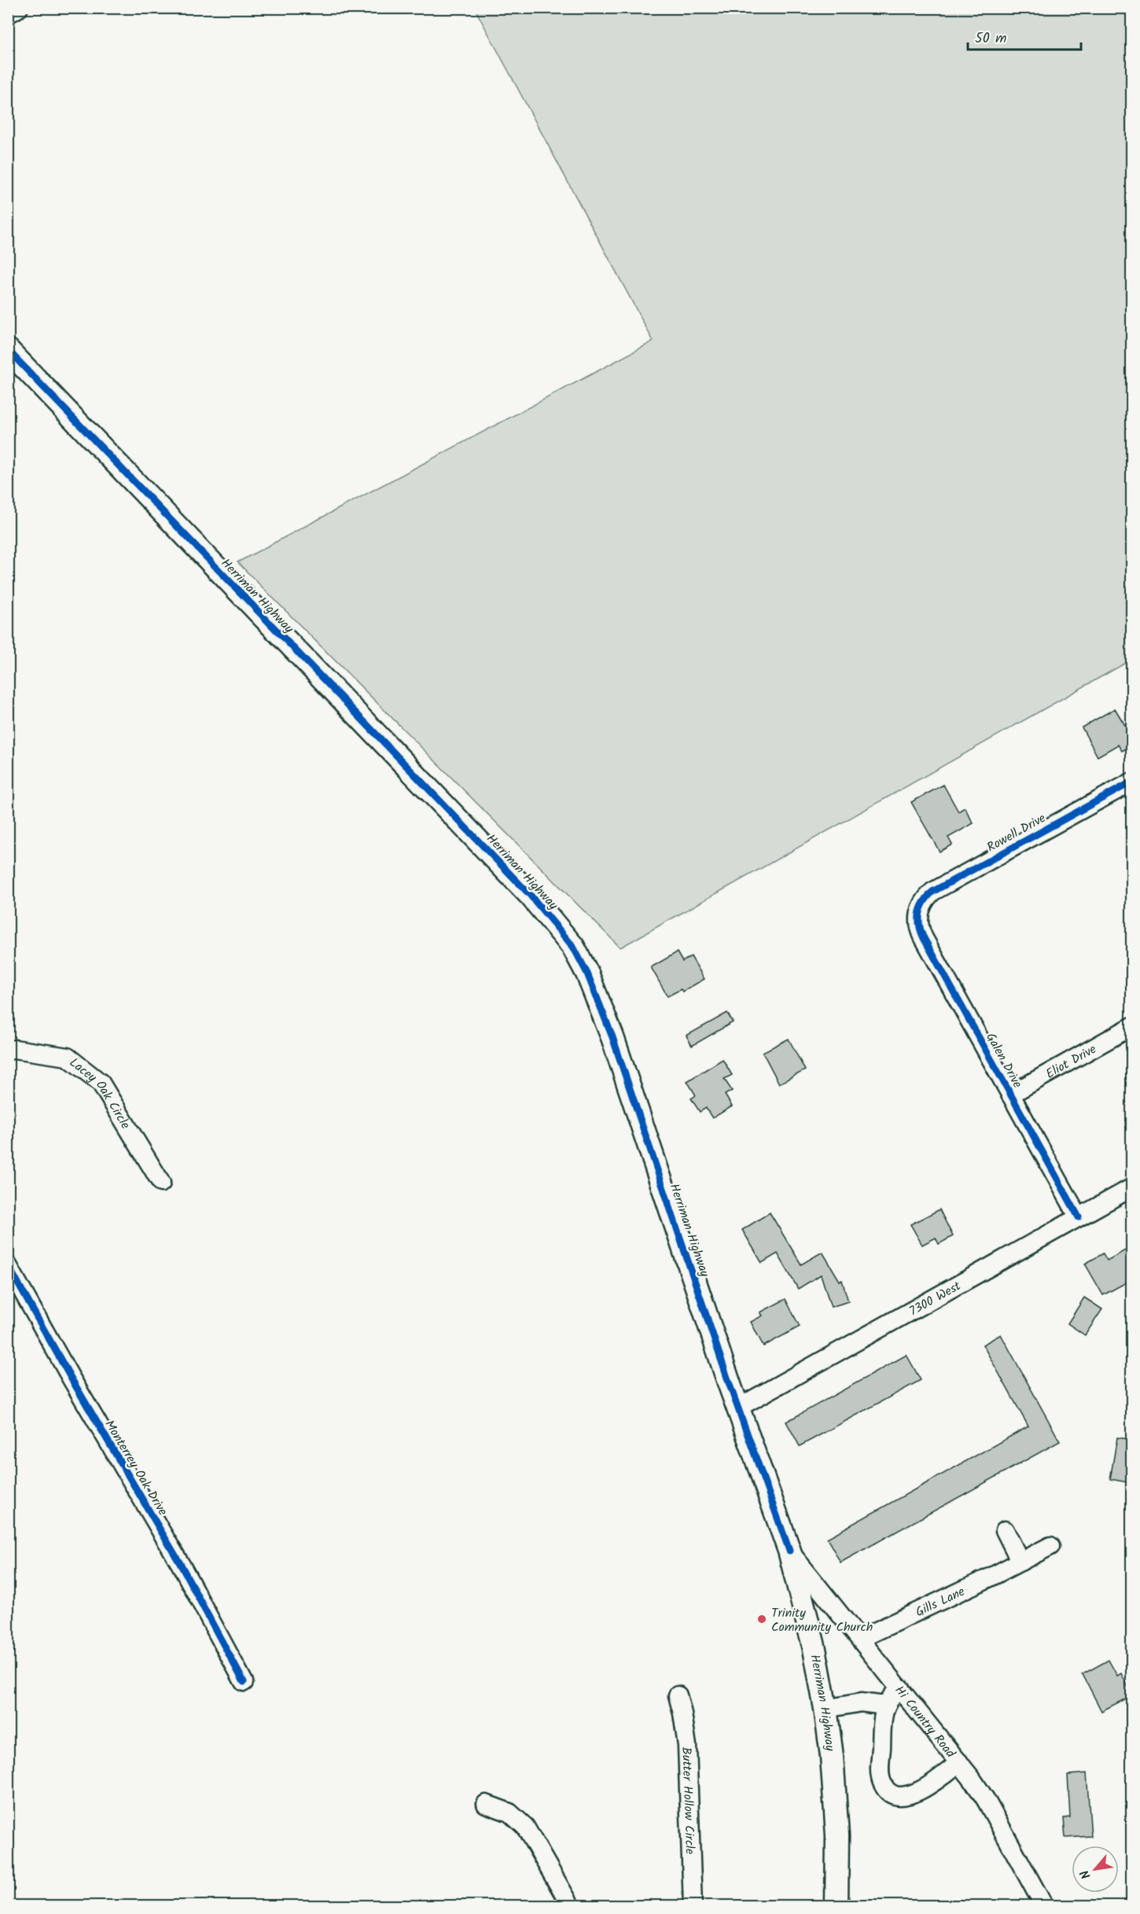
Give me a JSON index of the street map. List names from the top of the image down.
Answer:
{
  "streets": {
    "main road": ["Herriman Highway"],
    "street": [
      "Rowell Drive",
      "Galen Drive",
      "Eliot Drive",
      "Lacey Oak Circle",
      "7300 West",
      "Monterrey Oak Drive",
      "Gills Lane",
      "Hi Country Road",
      "Butter Hollow Circle"
    ]
  },
  "crossings": [
    ["Herriman Highway", "7300 West"],
    ["Herriman Highway", "Hi Country Road"],
    ["Rowell Drive", "Galen Drive"],
    ["Galen Drive", "Eliot Drive"],
    ["Galen Drive", "7300 West"],
    ["Gills Lane", "Hi Country Road"]
  ],
  "places": ["Trinity Community Church"],
  "scale_bar": "50 m",
  "north": "bottom left"
}
